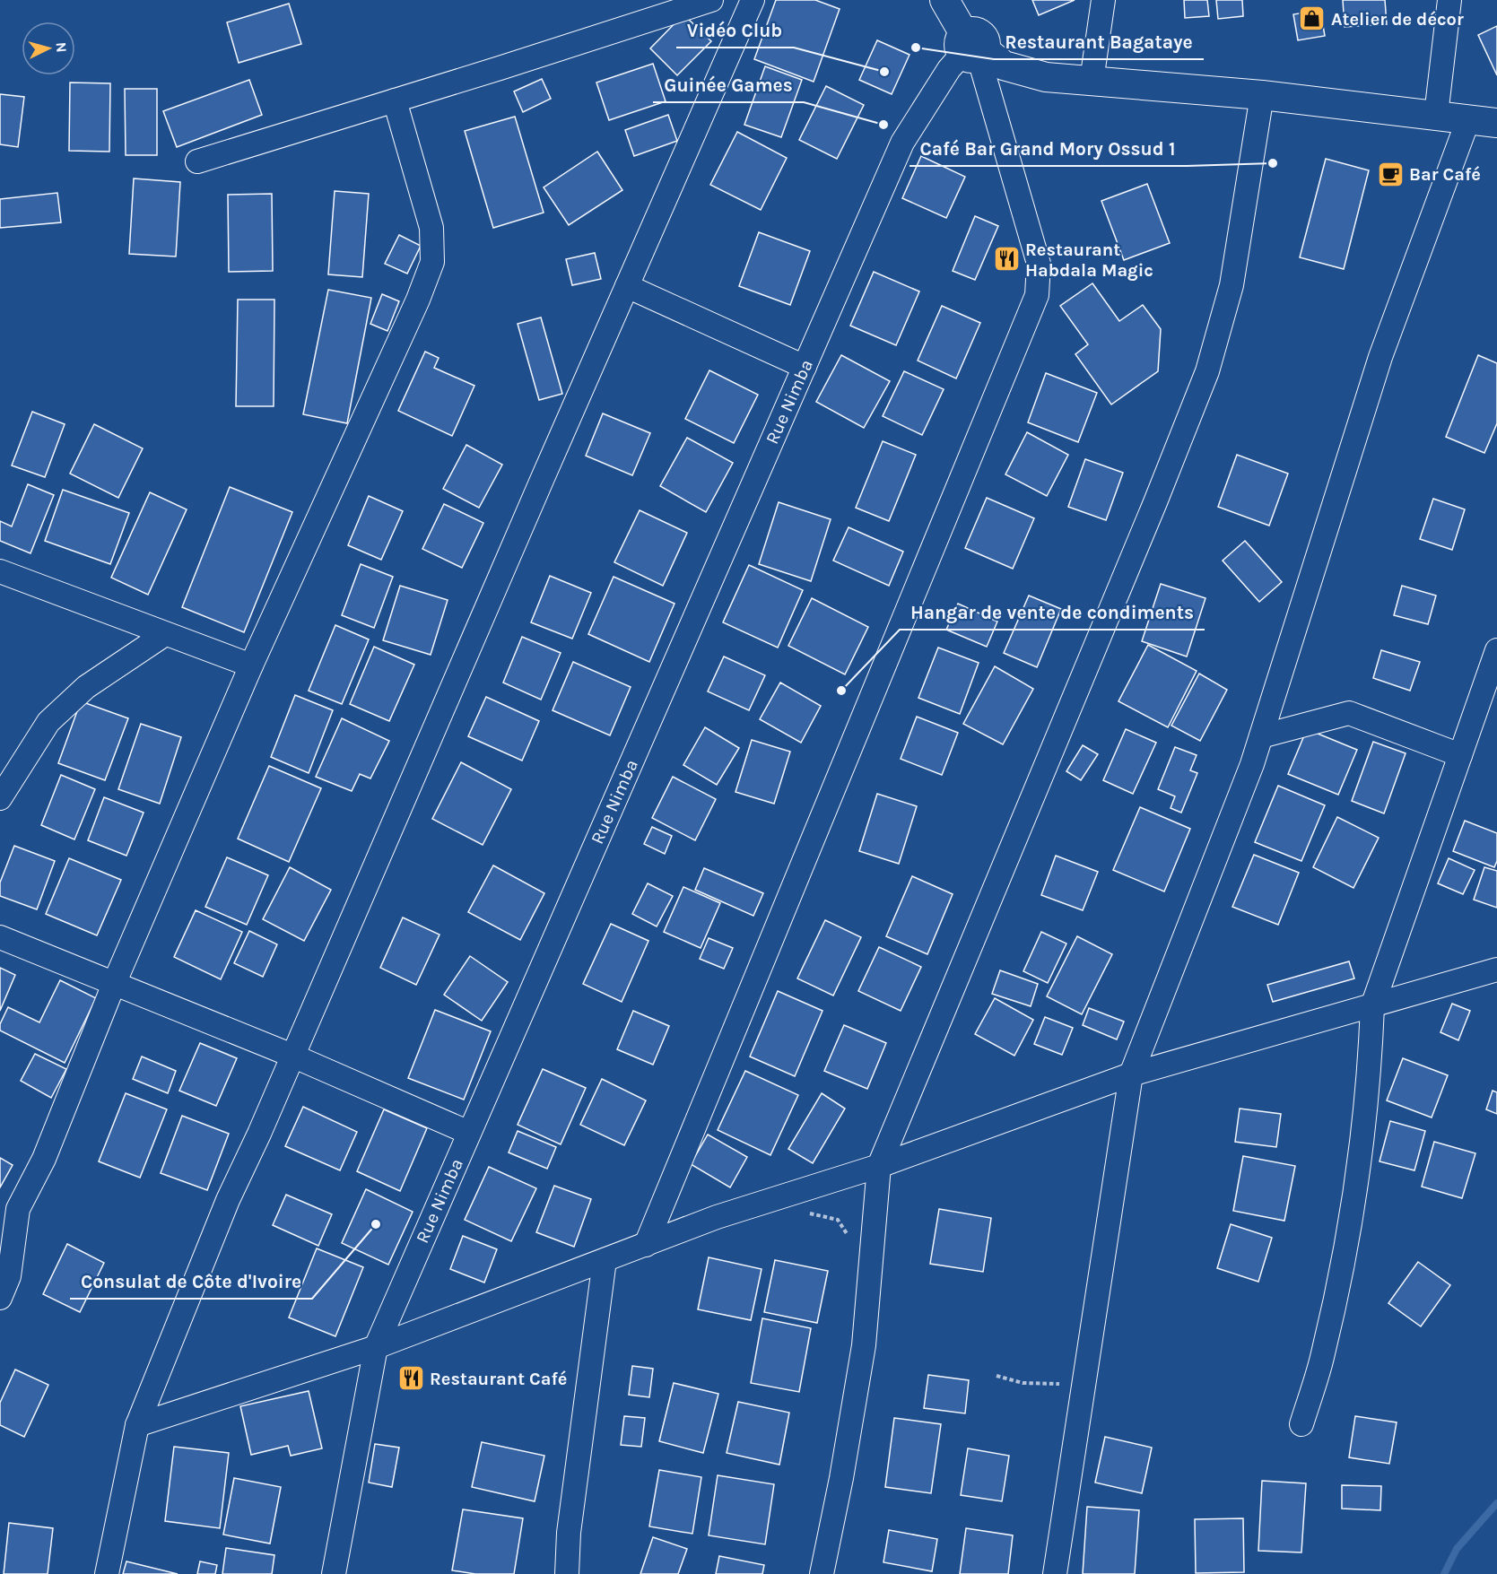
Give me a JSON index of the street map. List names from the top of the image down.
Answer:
{
  "streets": {
    "street": ["Rue Nimba"]
  },
  "places": {
    "shop": ["Atelier de décor"],
    "other": [
      "Restaurant Bagataye",
      "Vidéo Club",
      "Guinée Games",
      "Café Bar Grand Mory Ossud 1",
      "Hangar de vente de condiments",
      "Consulat de Côte d'Ivoire"
    ],
    "cafe": ["Bar Café"],
    "restaurant": ["Restaurant Habdala Magic", "Restaurant Café"]
  },
  "north": "right"
}
